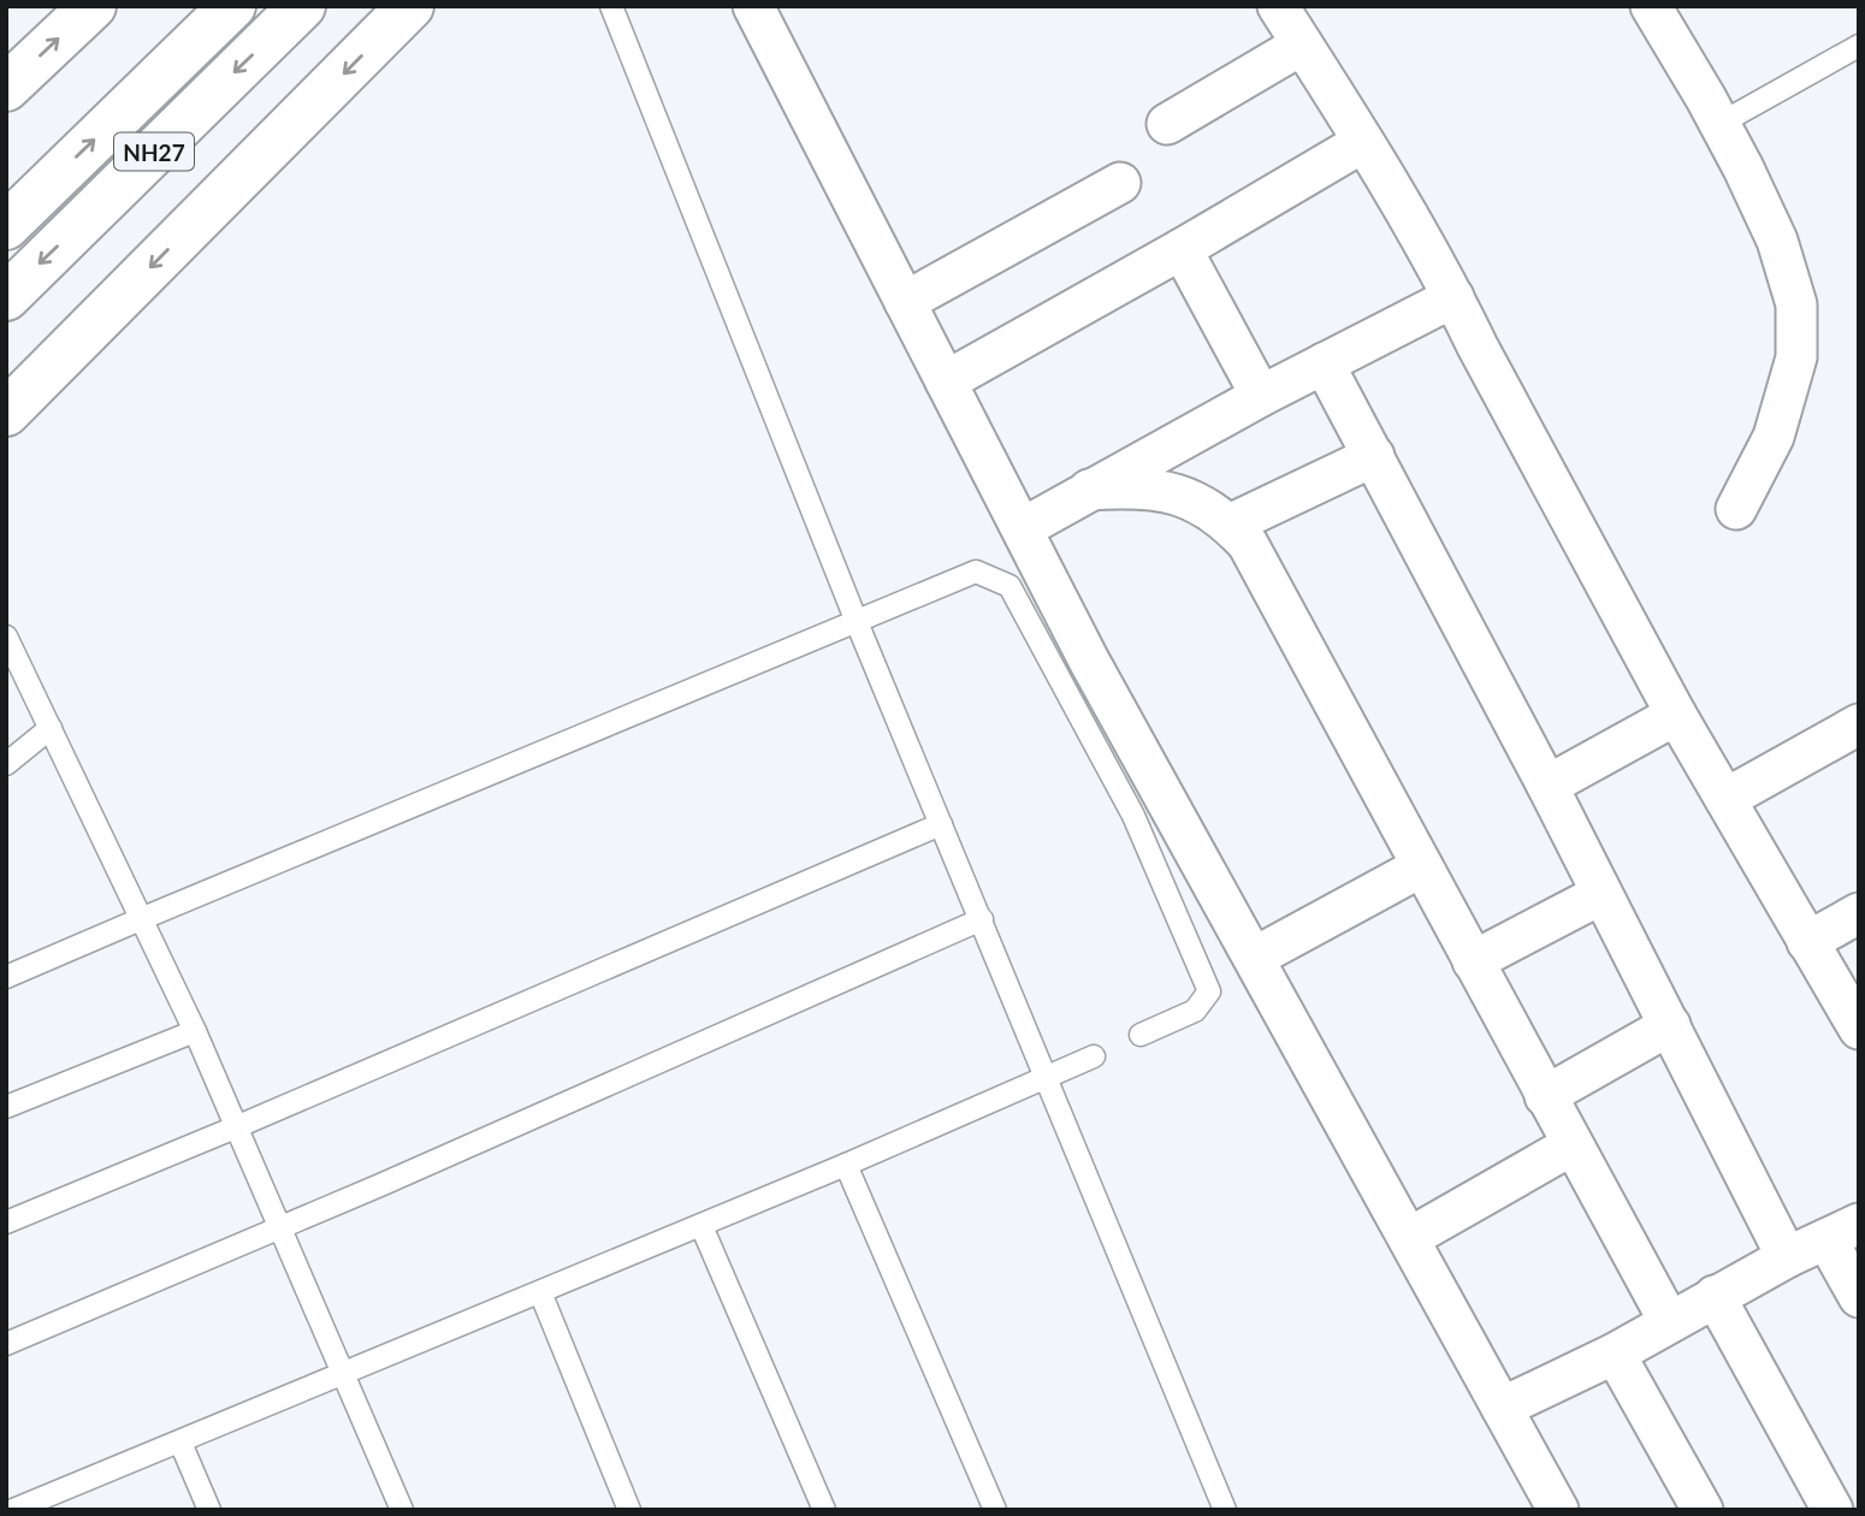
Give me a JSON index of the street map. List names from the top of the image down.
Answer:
{
  "streets": {
    "main road": ["NH27"]
  }
}
